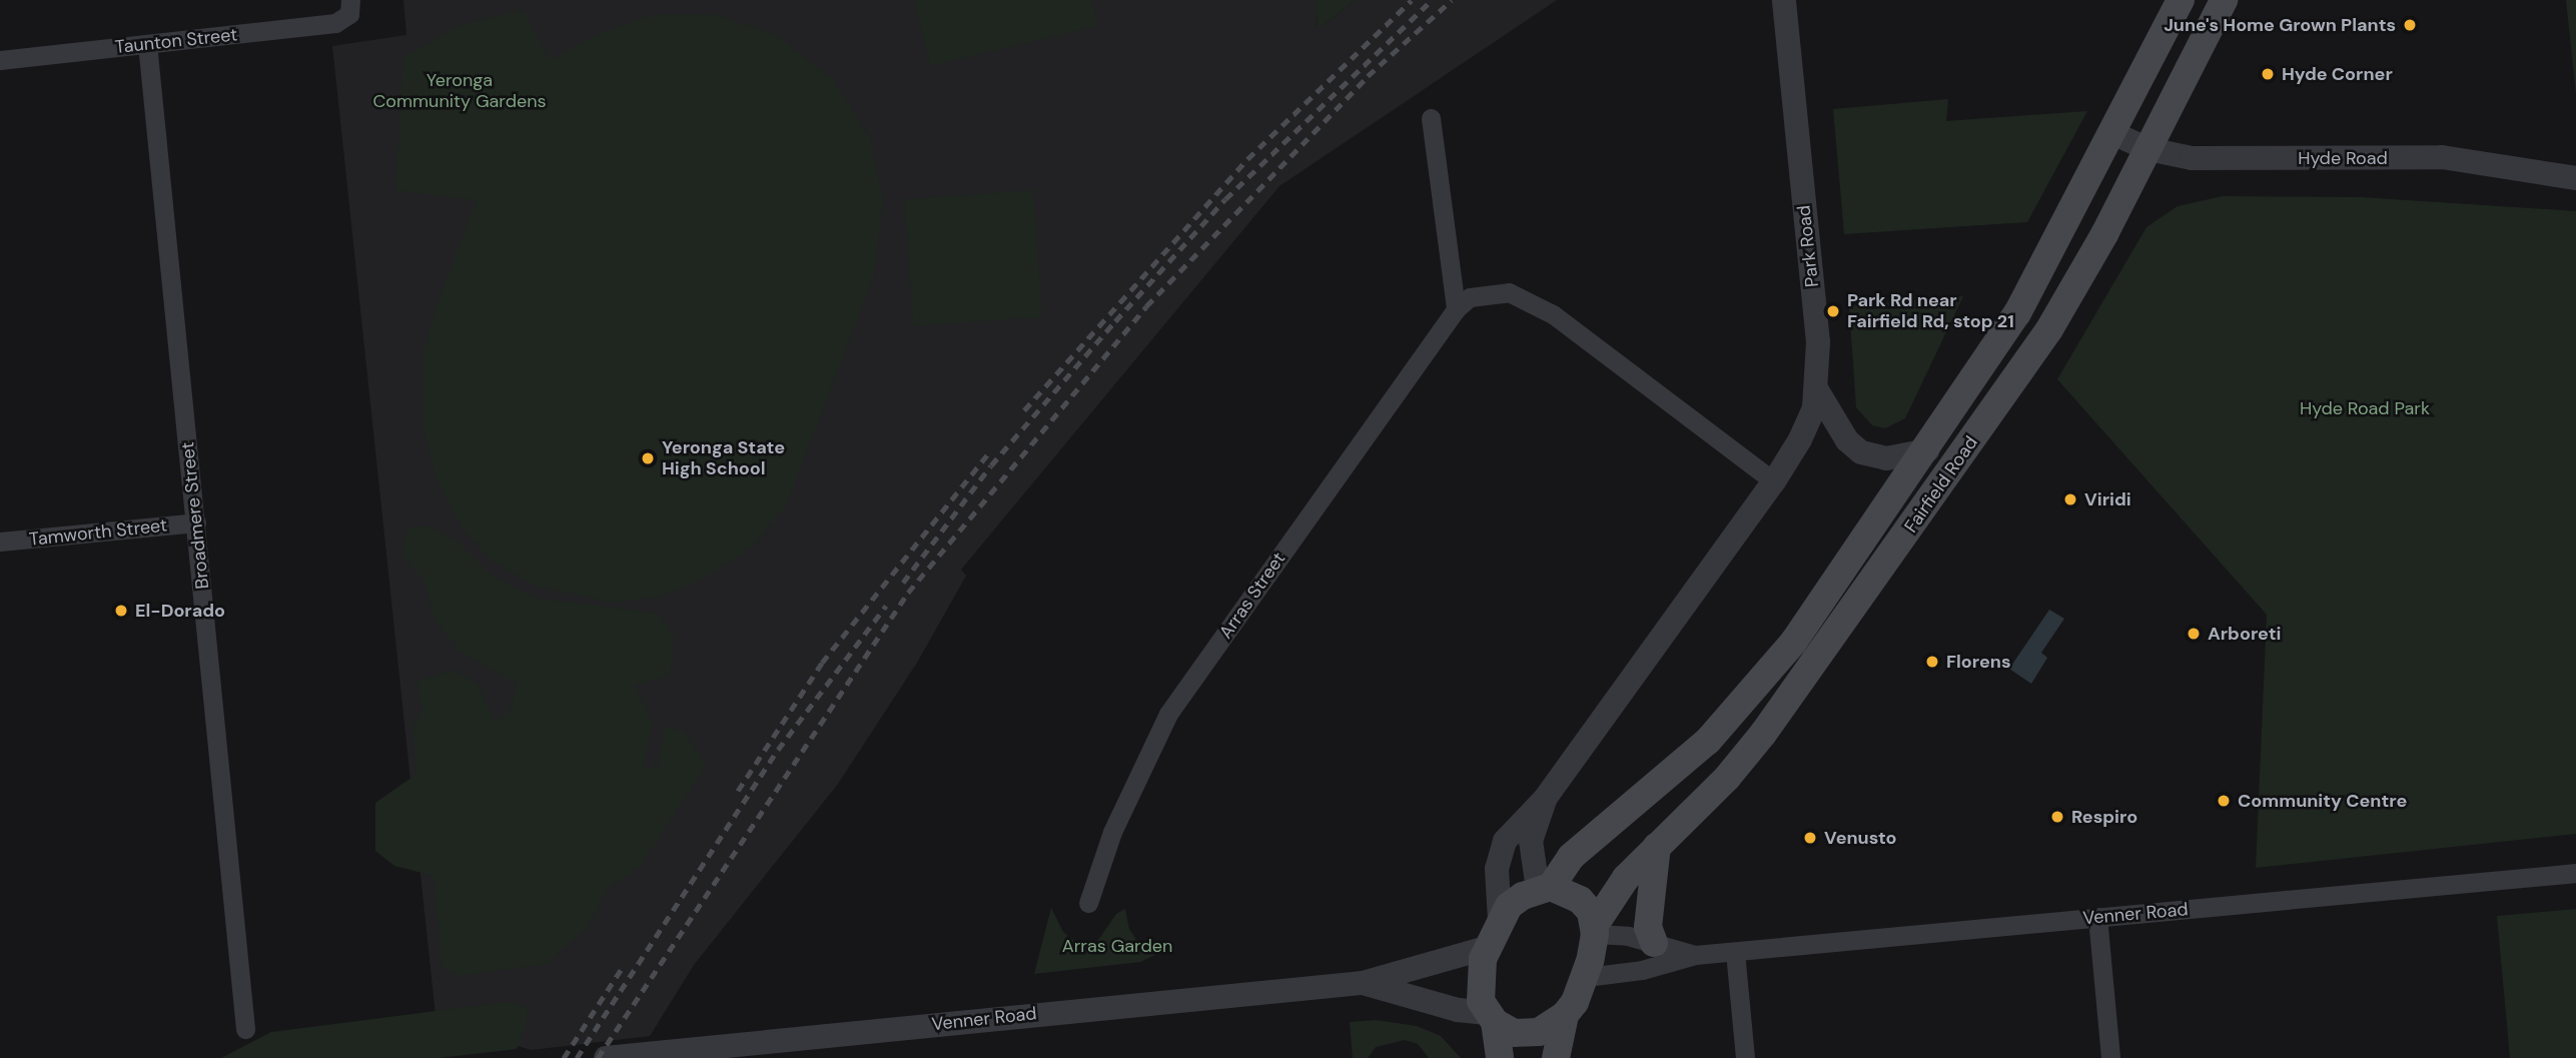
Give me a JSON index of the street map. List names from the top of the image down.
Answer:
{
  "streets": {
    "main road": ["Fairfield Road"],
    "street": [
      "Taunton Street",
      "Hyde Road",
      "Park Road",
      "Broadmere Street",
      "Tamworth Street",
      "Arras Street",
      "Venner Road"
    ]
  },
  "crossings": [
    ["Taunton Street", "Broadmere Street"],
    ["Hyde Road", "Fairfield Road"],
    ["Park Road", "Arras Street"],
    ["Fairfield Road", "Venner Road"],
    ["Broadmere Street", "Tamworth Street"]
  ],
  "parks": ["Yeronga Community Gardens", "Hyde Road Park", "Arras Garden"],
  "places": [
    "June's Home Grown Plants",
    "Hyde Corner",
    "Park Rd near Fairfield Rd, stop 21",
    "Yeronga State High School",
    "Viridi",
    "El-Dorado",
    "Arboreti",
    "Florens",
    "Community Centre",
    "Respiro",
    "Venusto"
  ]
}
